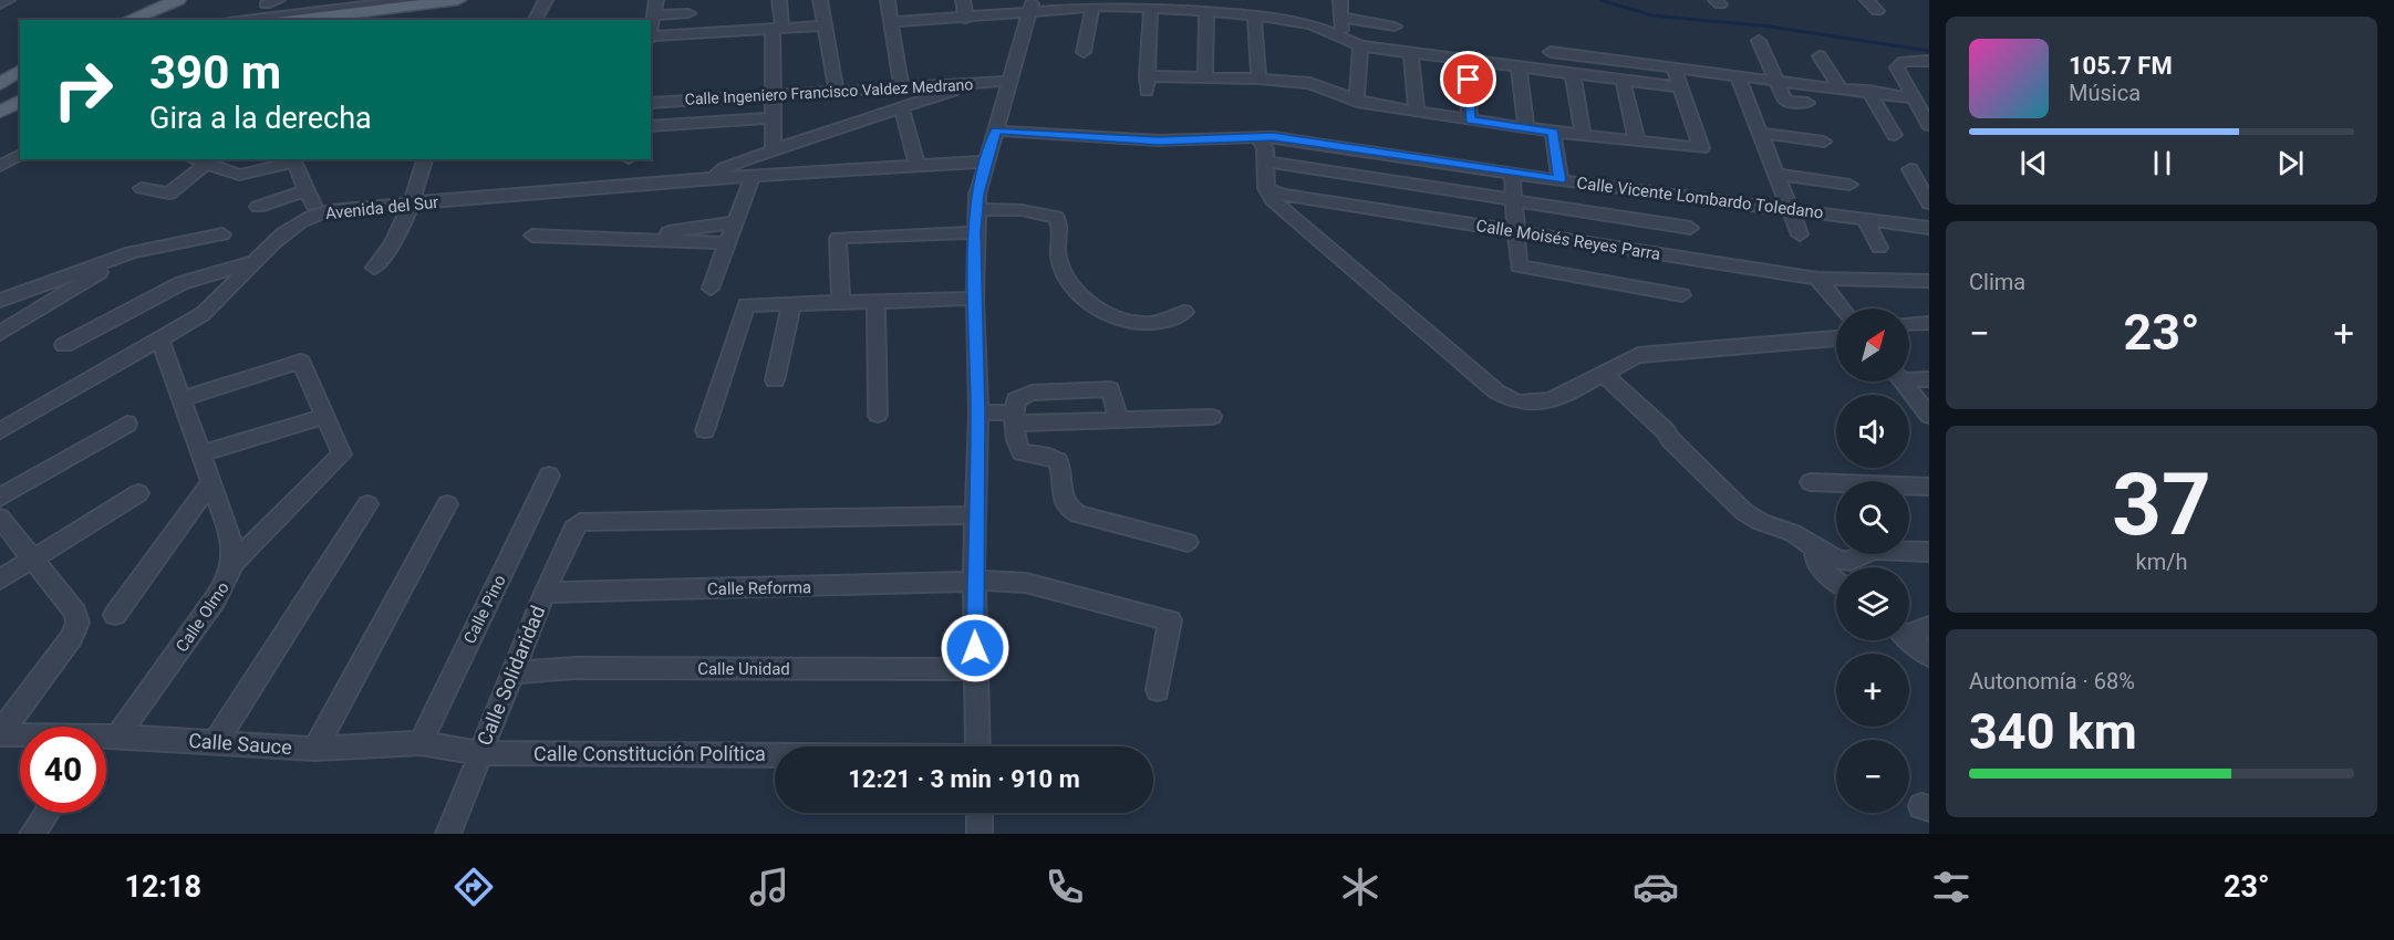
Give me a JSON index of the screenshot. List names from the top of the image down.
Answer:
{
  "streets": {
    "street": [
      "Calle Ingeniero Francisco Valdez Medrano",
      "Calle Vicente Lombardo Toledano",
      "Avenida del Sur",
      "Calle Moisés Reyes Parra",
      "Calle Reforma",
      "Calle Pino",
      "Calle Olmo",
      "Calle Unidad",
      "Calle Solidaridad",
      "Calle Sauce",
      "Calle Constitución Política"
    ]
  },
  "crossings": [
    ["Avenida del Sur", "Calle Olmo"],
    ["Calle Reforma", "Calle Solidaridad"],
    ["Calle Pino", "Calle Sauce"],
    ["Calle Unidad", "Calle Solidaridad"],
    ["Calle Solidaridad", "Calle Sauce"],
    ["Calle Solidaridad", "Calle Constitución Política"],
    ["Calle Sauce", "Calle Constitución Política"]
  ],
  "north": "top right",
  "page": {
    "turn": ["390 m", "Gira a la derecha"],
    "song": ["105.7 FM", "Música"],
    "tile": [
      "Clima",
      ["37", "km/h"],
      ["Autonomía · 68%", "340 km"]
    ],
    "heat": ["−", "23°", "+"],
    "map_buttons": ["+", "−"],
    "limit": "40",
    "trip": "12:21 · 3 min · 910 m",
    "tabs": ["12:18", "23°"]
  }
}
